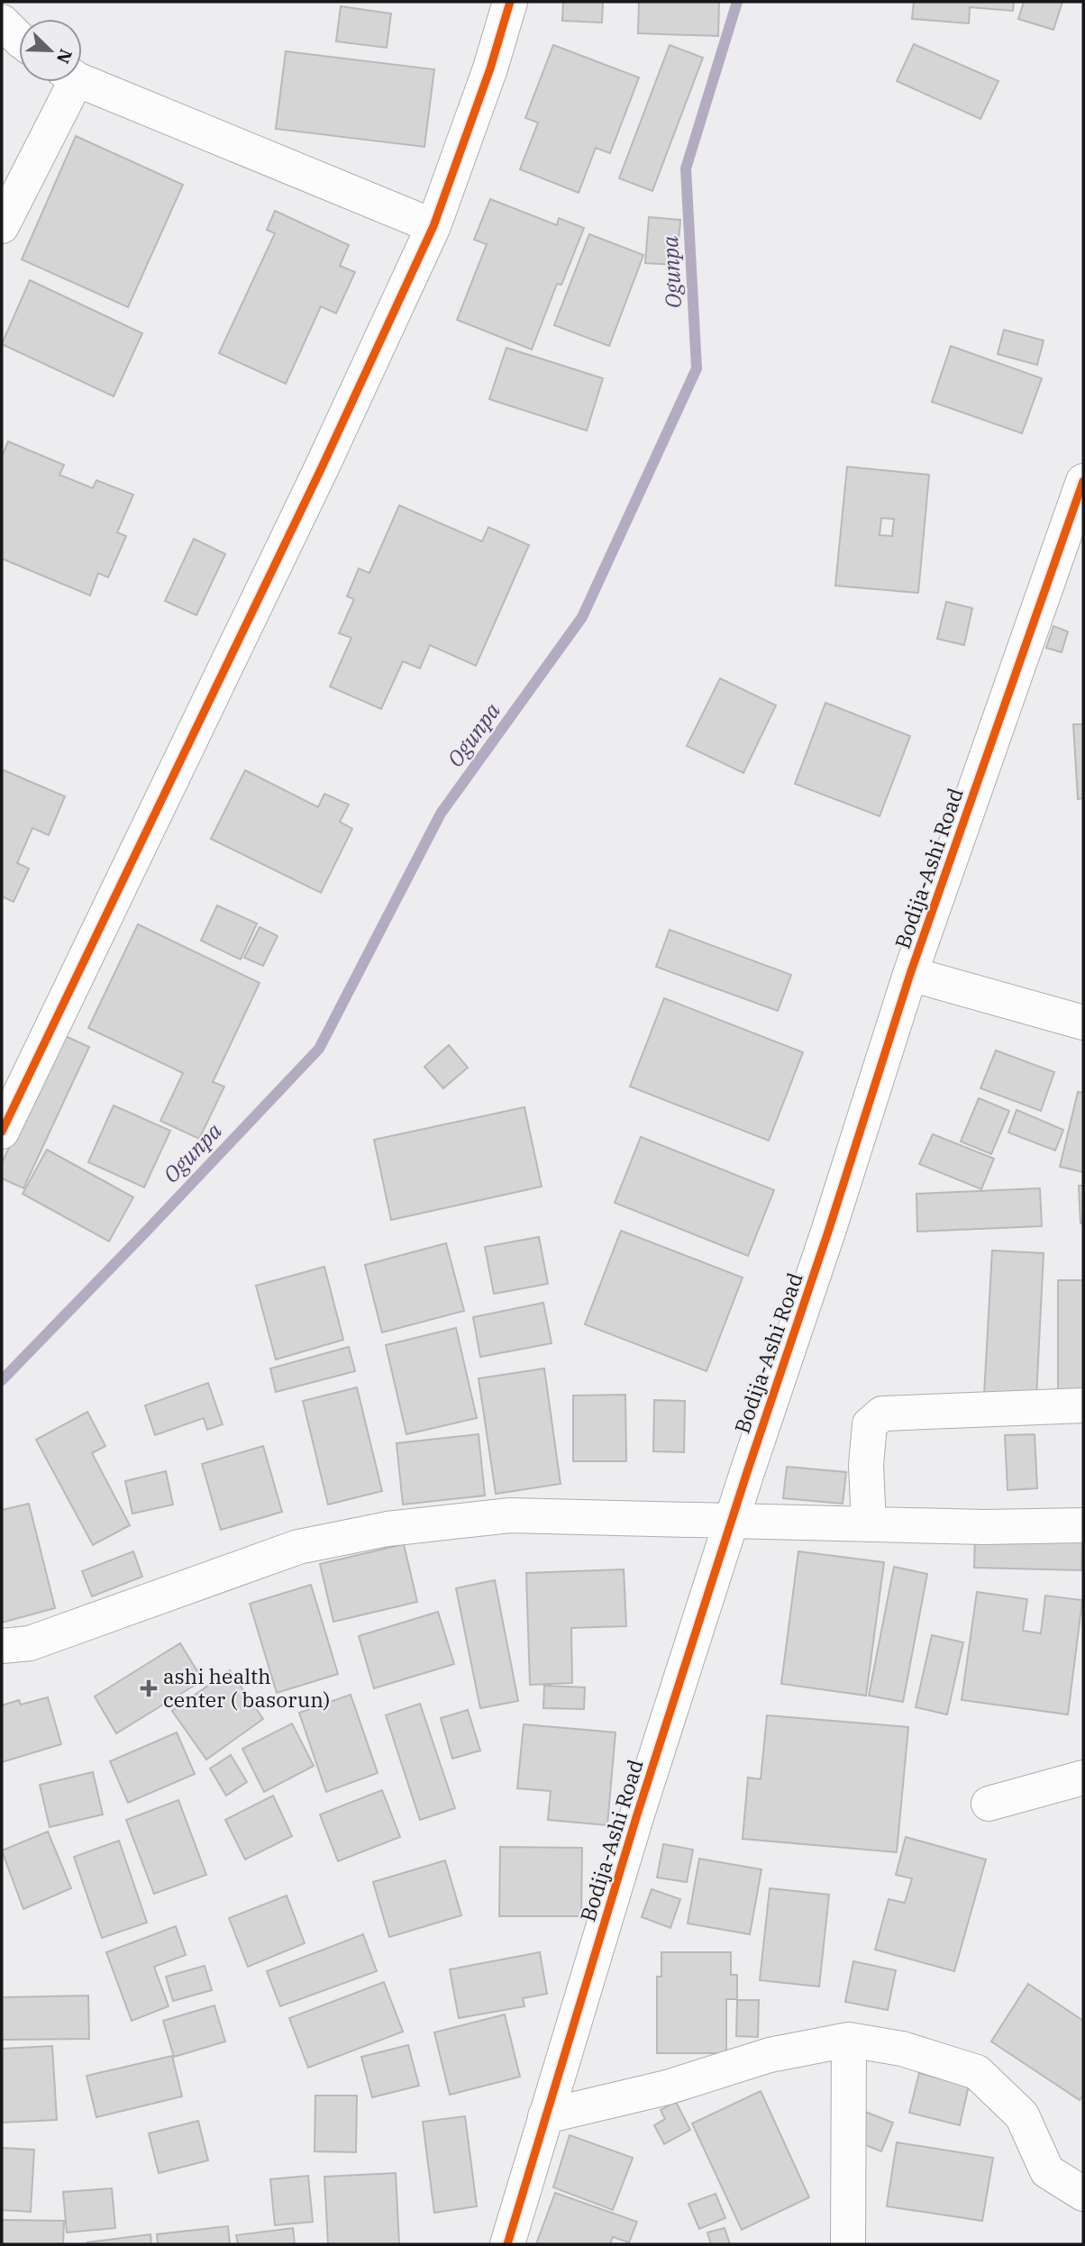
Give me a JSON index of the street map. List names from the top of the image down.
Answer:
{
  "streets": {
    "street": ["Bodija-Ashi Road"]
  },
  "water": ["Ogunpa"],
  "places": {
    "health": ["ashi health center ( basorun)"]
  },
  "north": "bottom right"
}
